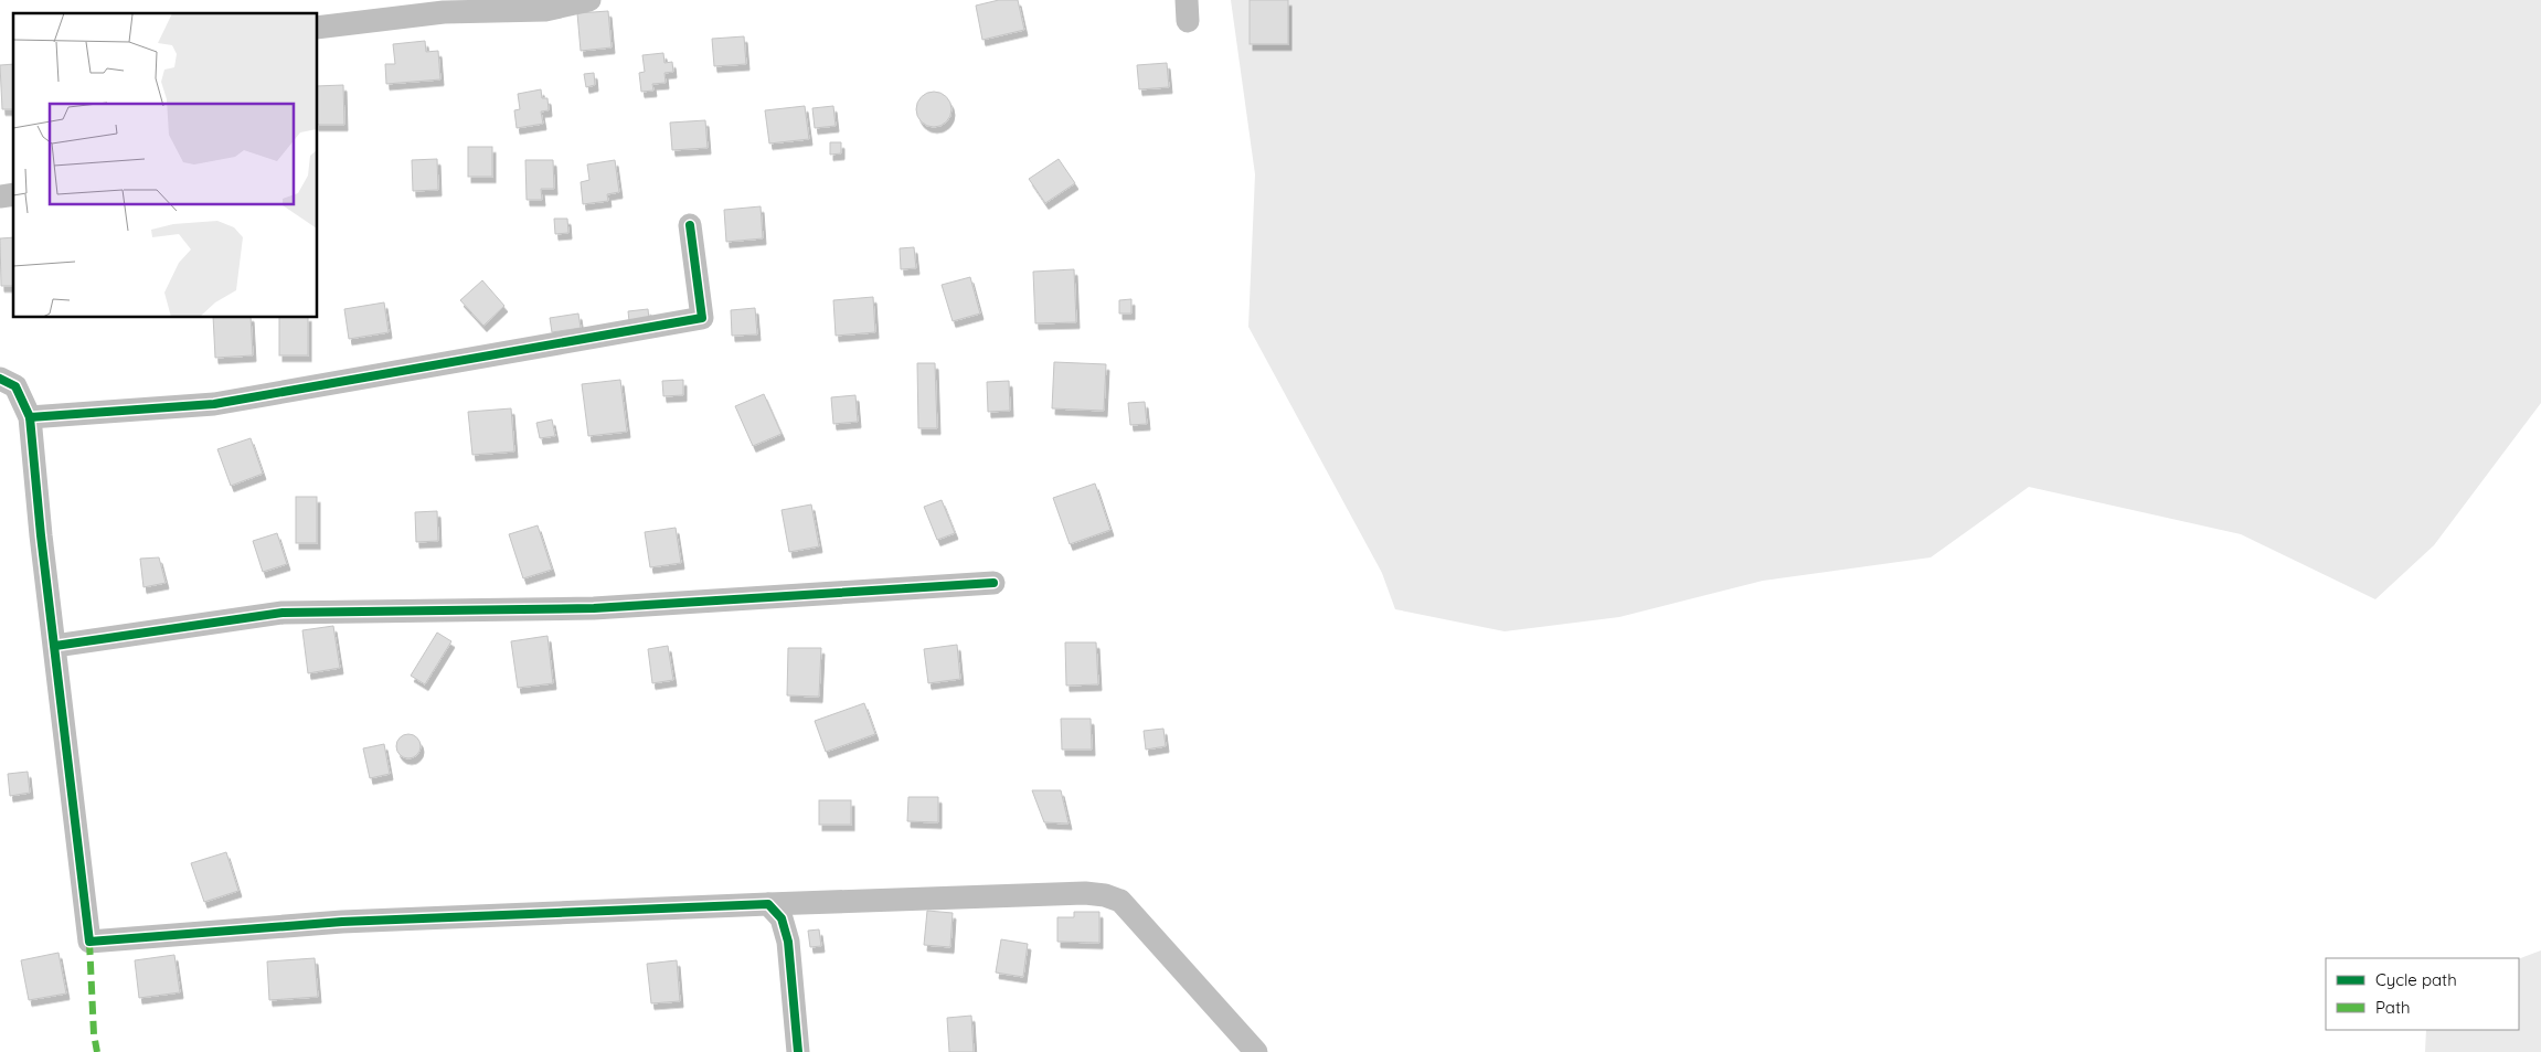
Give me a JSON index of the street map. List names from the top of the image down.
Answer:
{
  "legend": ["Cycle path", "Path"]
}
